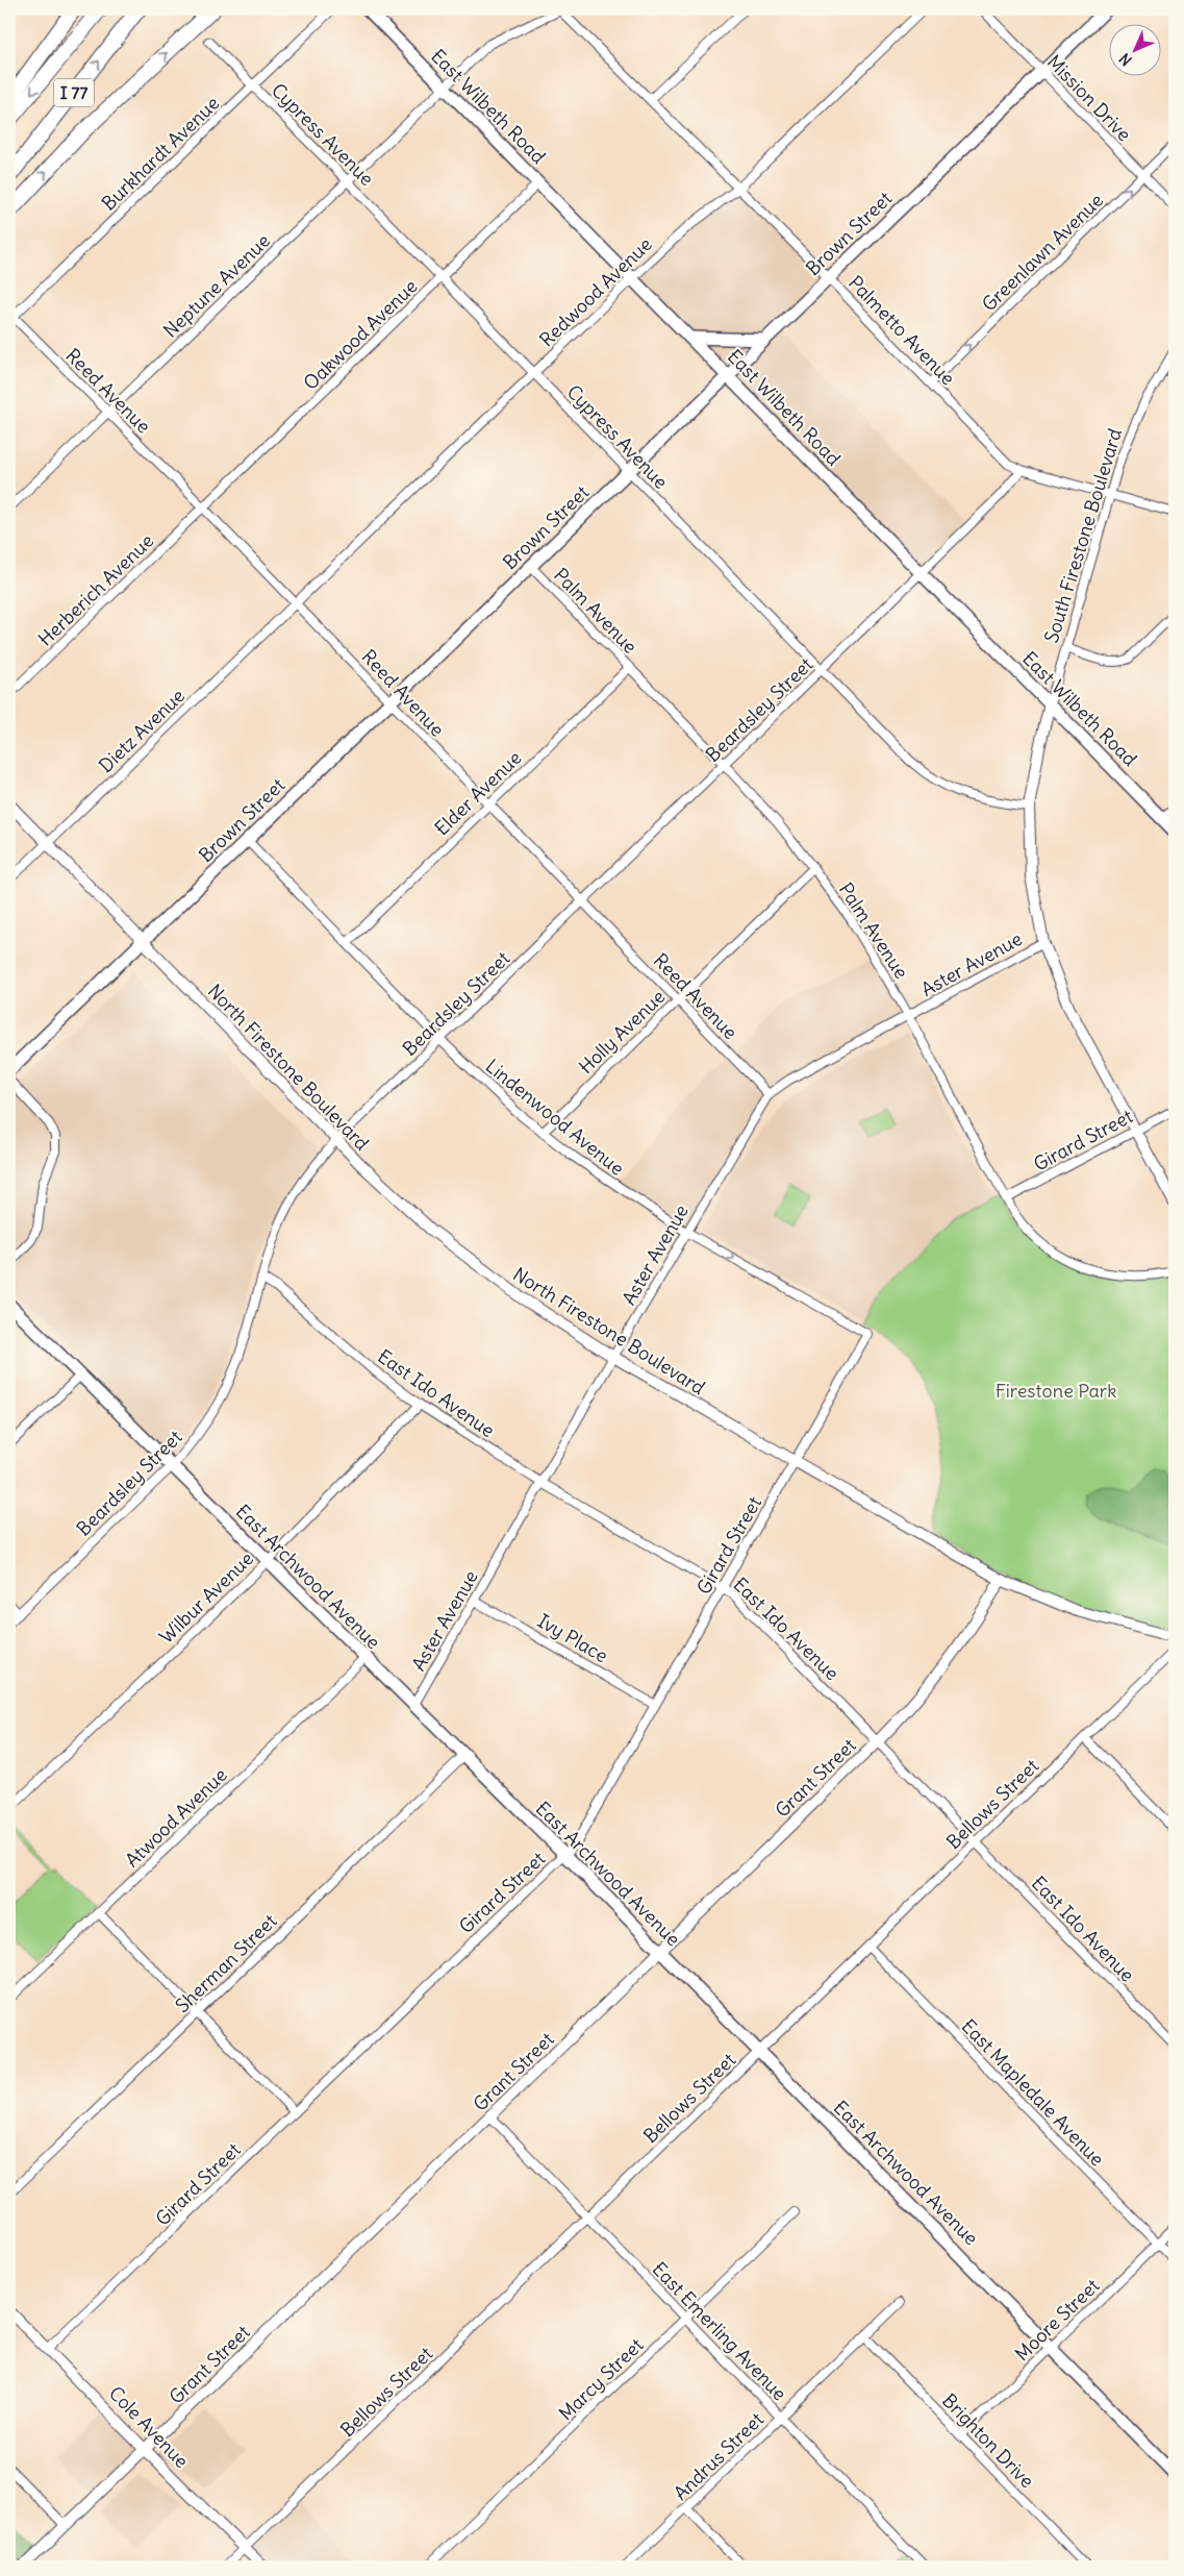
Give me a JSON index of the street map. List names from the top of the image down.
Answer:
{
  "streets": {
    "highway": ["I 77"],
    "main road": ["East Wilbeth Road", "Brown Street", "East Archwood Avenue"],
    "street": [
      "Mission Drive",
      "Cypress Avenue",
      "Burkhardt Avenue",
      "Greenlawn Avenue",
      "Neptune Avenue",
      "Redwood Avenue",
      "Palmetto Avenue",
      "Oakwood Avenue",
      "Reed Avenue",
      "South Firestone Boulevard",
      "Herberich Avenue",
      "Palm Avenue",
      "Beardsley Street",
      "Dietz Avenue",
      "Elder Avenue",
      "Aster Avenue",
      "Holly Avenue",
      "North Firestone Boulevard",
      "Lindenwood Avenue",
      "Girard Street",
      "East Ido Avenue",
      "Wilbur Avenue",
      "Ivy Place",
      "Grant Street",
      "Bellows Street",
      "Atwood Avenue",
      "Sherman Street",
      "East Mapledale Avenue",
      "Moore Street",
      "East Emerling Avenue",
      "Marcy Street",
      "Cole Avenue",
      "Brighton Drive",
      "Andrus Street"
    ]
  },
  "crossings": [
    ["Mission Drive", "Brown Street"],
    ["Mission Drive", "Greenlawn Avenue"],
    ["East Wilbeth Road", "Brown Street"],
    ["East Wilbeth Road", "Neptune Avenue"],
    ["East Wilbeth Road", "Redwood Avenue"],
    ["East Wilbeth Road", "Oakwood Avenue"],
    ["East Wilbeth Road", "South Firestone Boulevard"],
    ["East Wilbeth Road", "Beardsley Street"],
    ["Cypress Avenue", "Burkhardt Avenue"],
    ["Cypress Avenue", "Brown Street"],
    ["Cypress Avenue", "Neptune Avenue"],
    ["Cypress Avenue", "Redwood Avenue"],
    ["Cypress Avenue", "Oakwood Avenue"],
    ["Cypress Avenue", "South Firestone Boulevard"],
    ["Cypress Avenue", "Beardsley Street"],
    ["Burkhardt Avenue", "Reed Avenue"],
    ["Brown Street", "Palmetto Avenue"],
    ["Brown Street", "Reed Avenue"],
    ["Brown Street", "Palm Avenue"],
    ["Brown Street", "North Firestone Boulevard"],
    ["Brown Street", "Lindenwood Avenue"],
    ["Greenlawn Avenue", "Palmetto Avenue"],
    ["Neptune Avenue", "Palmetto Avenue"],
    ["Neptune Avenue", "Reed Avenue"],
    ["Redwood Avenue", "Palmetto Avenue"],
    ["Redwood Avenue", "Reed Avenue"],
    ["Redwood Avenue", "Dietz Avenue"],
    ["Palmetto Avenue", "South Firestone Boulevard"],
    ["Palmetto Avenue", "Beardsley Street"],
    ["Oakwood Avenue", "Reed Avenue"],
    ["Oakwood Avenue", "Herberich Avenue"],
    ["Reed Avenue", "Herberich Avenue"],
    ["Reed Avenue", "Beardsley Street"],
    ["Reed Avenue", "Dietz Avenue"],
    ["Reed Avenue", "Elder Avenue"],
    ["Reed Avenue", "Aster Avenue"],
    ["Reed Avenue", "Holly Avenue"],
    ["South Firestone Boulevard", "Aster Avenue"],
    ["South Firestone Boulevard", "Girard Street"],
    ["Palm Avenue", "Beardsley Street"],
    ["Palm Avenue", "Elder Avenue"],
    ["Palm Avenue", "Aster Avenue"],
    ["Palm Avenue", "Holly Avenue"],
    ["Palm Avenue", "Girard Street"],
    ["Beardsley Street", "North Firestone Boulevard"],
    ["Beardsley Street", "Lindenwood Avenue"],
    ["Beardsley Street", "East Ido Avenue"],
    ["Beardsley Street", "East Archwood Avenue"],
    ["Dietz Avenue", "North Firestone Boulevard"],
    ["Elder Avenue", "Lindenwood Avenue"],
    ["Aster Avenue", "North Firestone Boulevard"],
    ["Aster Avenue", "Lindenwood Avenue"],
    ["Aster Avenue", "East Ido Avenue"],
    ["Aster Avenue", "East Archwood Avenue"],
    ["Aster Avenue", "Ivy Place"],
    ["Holly Avenue", "Lindenwood Avenue"],
    ["North Firestone Boulevard", "Girard Street"],
    ["North Firestone Boulevard", "Grant Street"],
    ["Lindenwood Avenue", "Girard Street"],
    ["Girard Street", "East Ido Avenue"],
    ["Girard Street", "East Archwood Avenue"],
    ["Girard Street", "Ivy Place"],
    ["Girard Street", "Cole Avenue"],
    ["East Ido Avenue", "Wilbur Avenue"],
    ["East Ido Avenue", "Grant Street"],
    ["East Ido Avenue", "Bellows Street"],
    ["East Archwood Avenue", "Wilbur Avenue"],
    ["East Archwood Avenue", "Grant Street"],
    ["East Archwood Avenue", "Bellows Street"],
    ["East Archwood Avenue", "Atwood Avenue"],
    ["East Archwood Avenue", "Sherman Street"],
    ["East Archwood Avenue", "Moore Street"],
    ["Grant Street", "East Emerling Avenue"],
    ["Grant Street", "Cole Avenue"],
    ["Bellows Street", "East Mapledale Avenue"],
    ["Bellows Street", "East Emerling Avenue"],
    ["Bellows Street", "Cole Avenue"],
    ["East Mapledale Avenue", "Moore Street"],
    ["Moore Street", "Brighton Drive"],
    ["East Emerling Avenue", "Marcy Street"],
    ["East Emerling Avenue", "Andrus Street"],
    ["Brighton Drive", "Andrus Street"]
  ],
  "one_way": ["Greenlawn Avenue"],
  "parks": ["Firestone Park"],
  "north": "bottom left"
}
